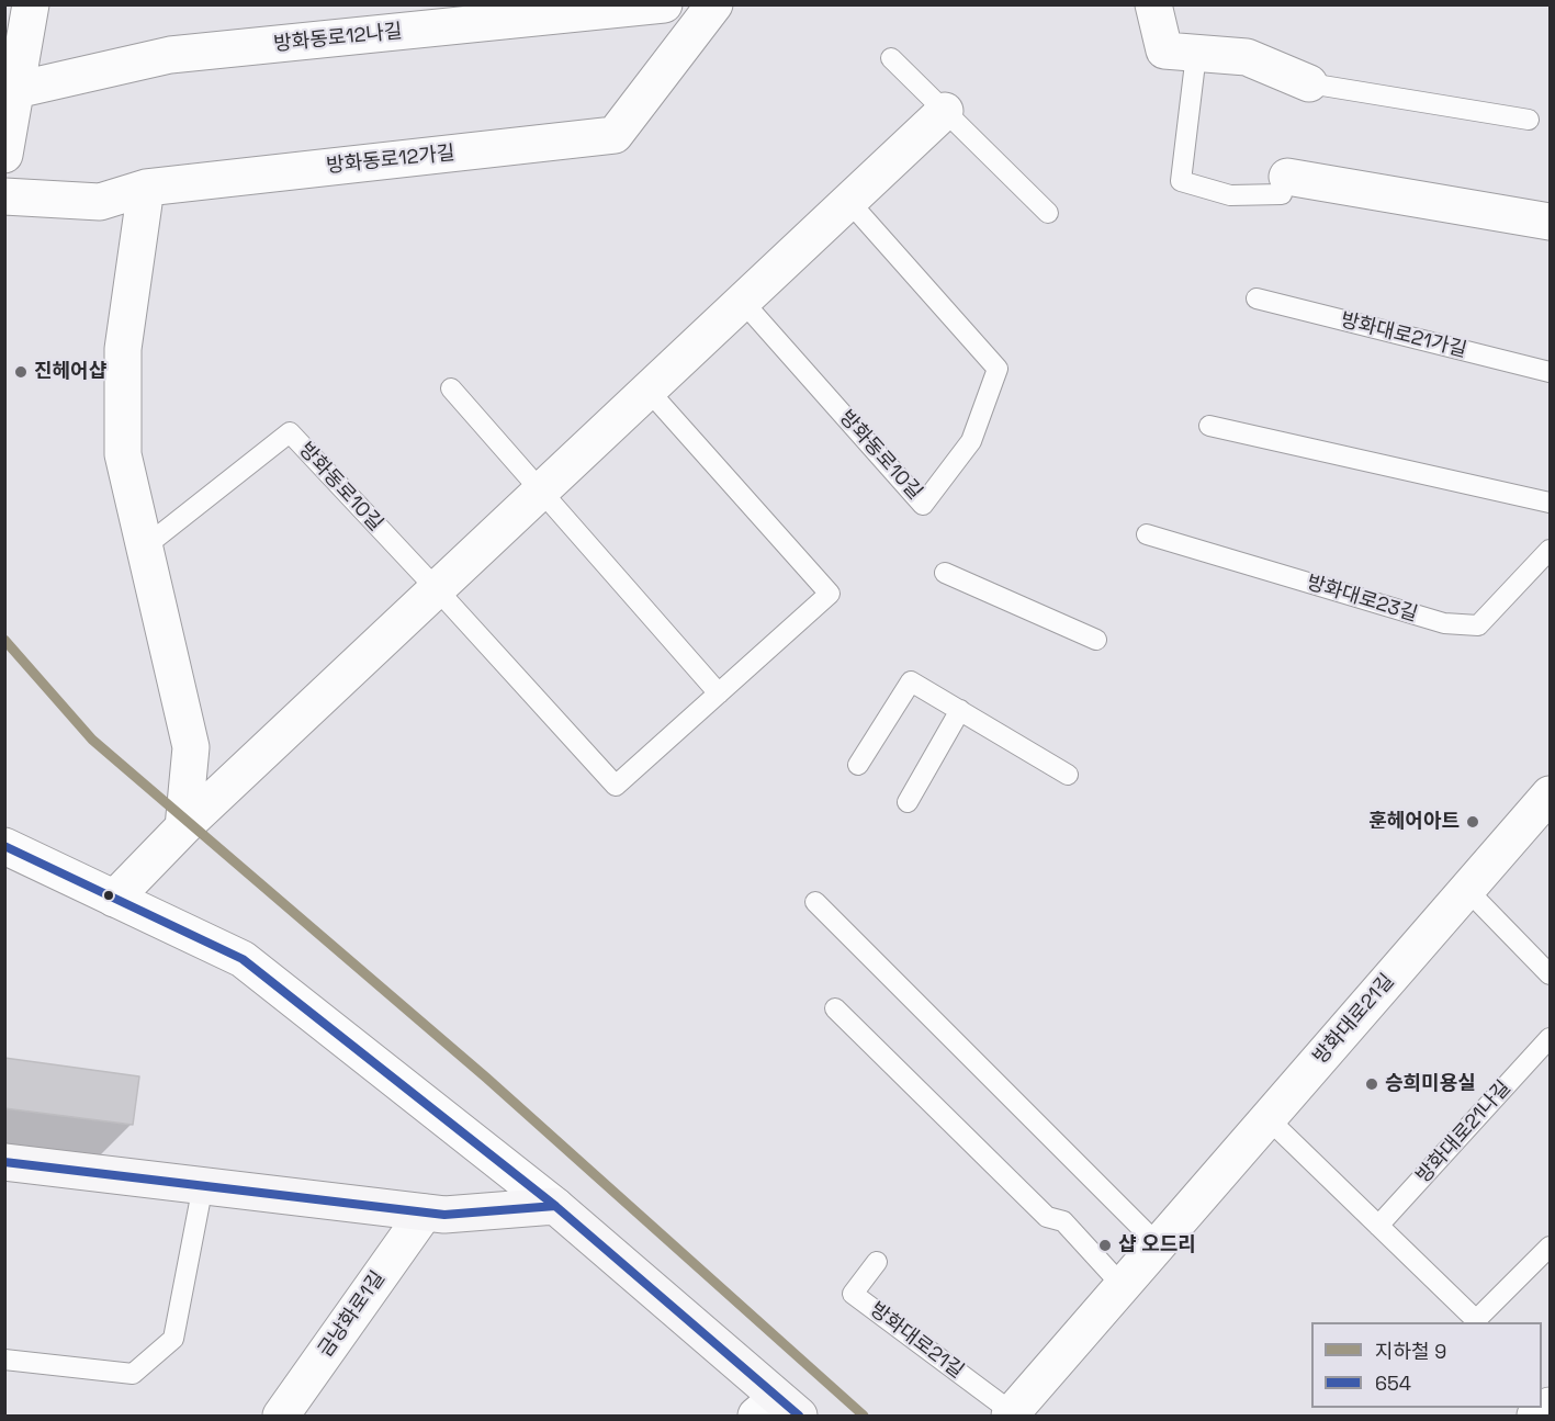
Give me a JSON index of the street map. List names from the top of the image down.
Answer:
{
  "streets": {
    "street": [
      "방화동로12나길",
      "방화동로12가길",
      "방화대로21길",
      "금낭화로1길"
    ],
    "lane": [
      "방화대로21가길",
      "방화동로10길",
      "방화대로23길",
      "방화대로21나길"
    ]
  },
  "places": [
    "진헤어샵",
    "훈헤어아트",
    "승희미용실",
    "샵 오드리"
  ],
  "lines": ["metro line 9", "transit line 654"],
  "legend": ["지하철 9", "654"]
}
